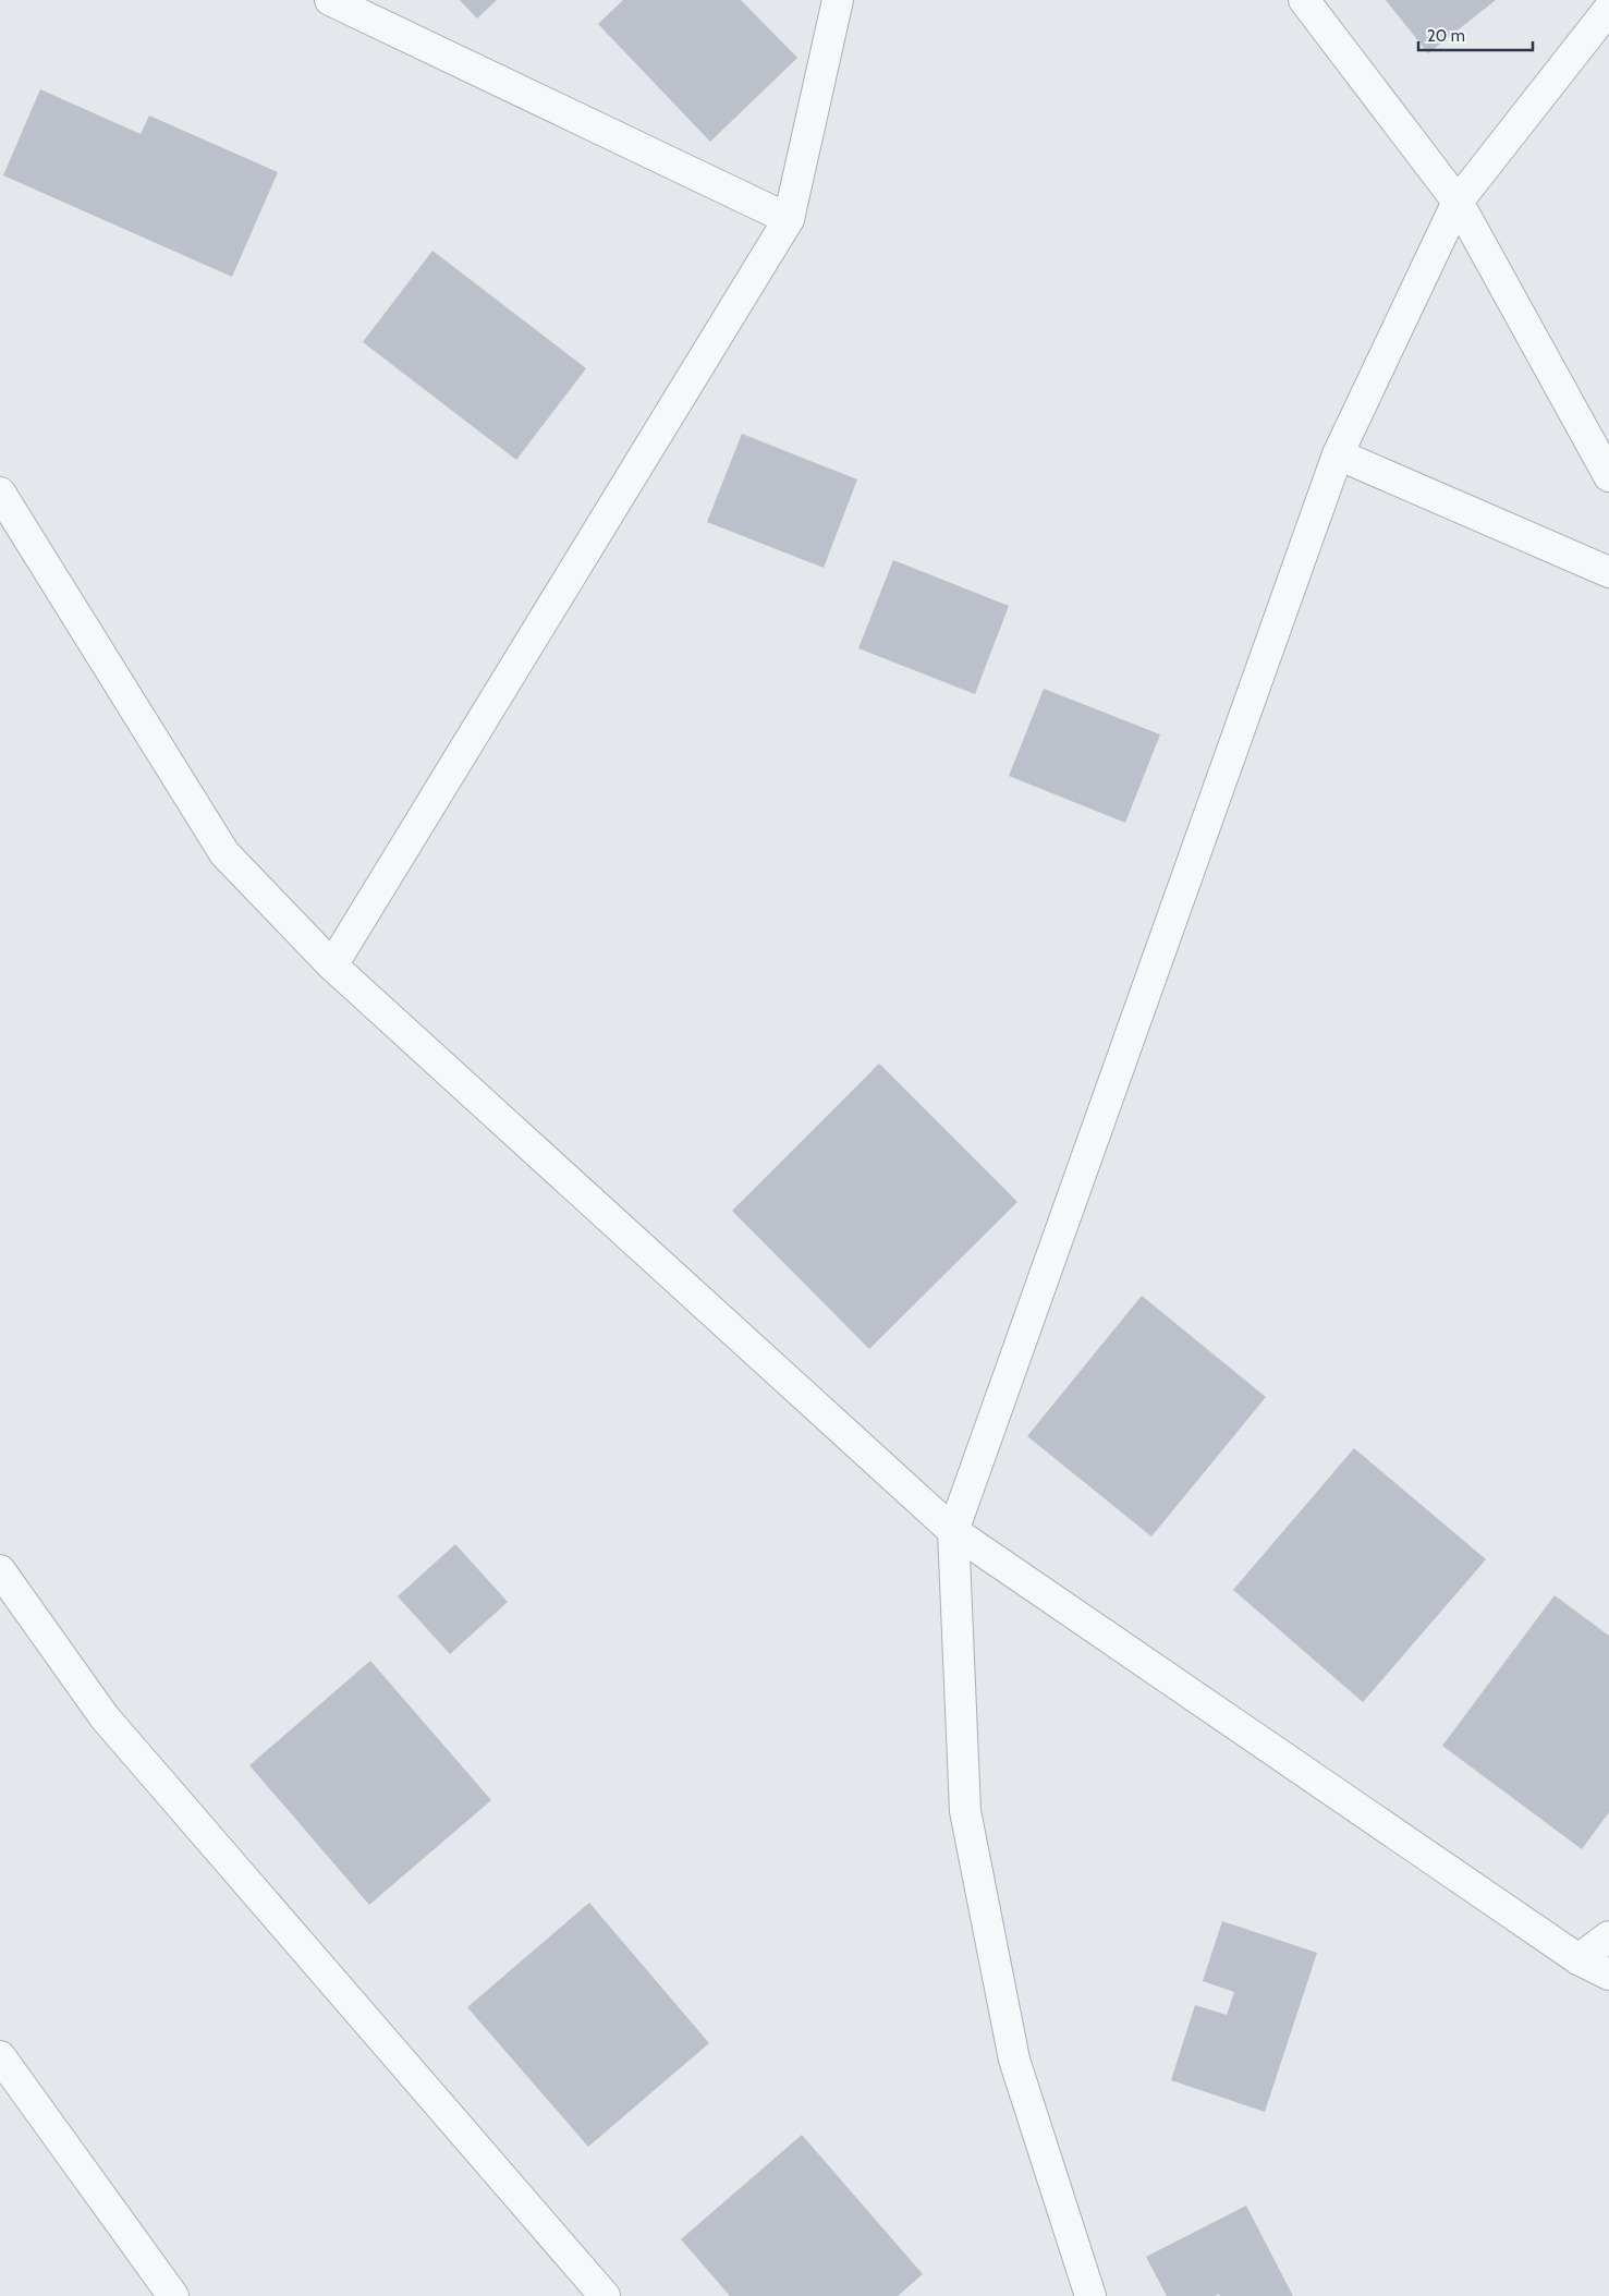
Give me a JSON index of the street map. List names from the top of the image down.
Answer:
{
  "scale_bar": "20 m"
}
